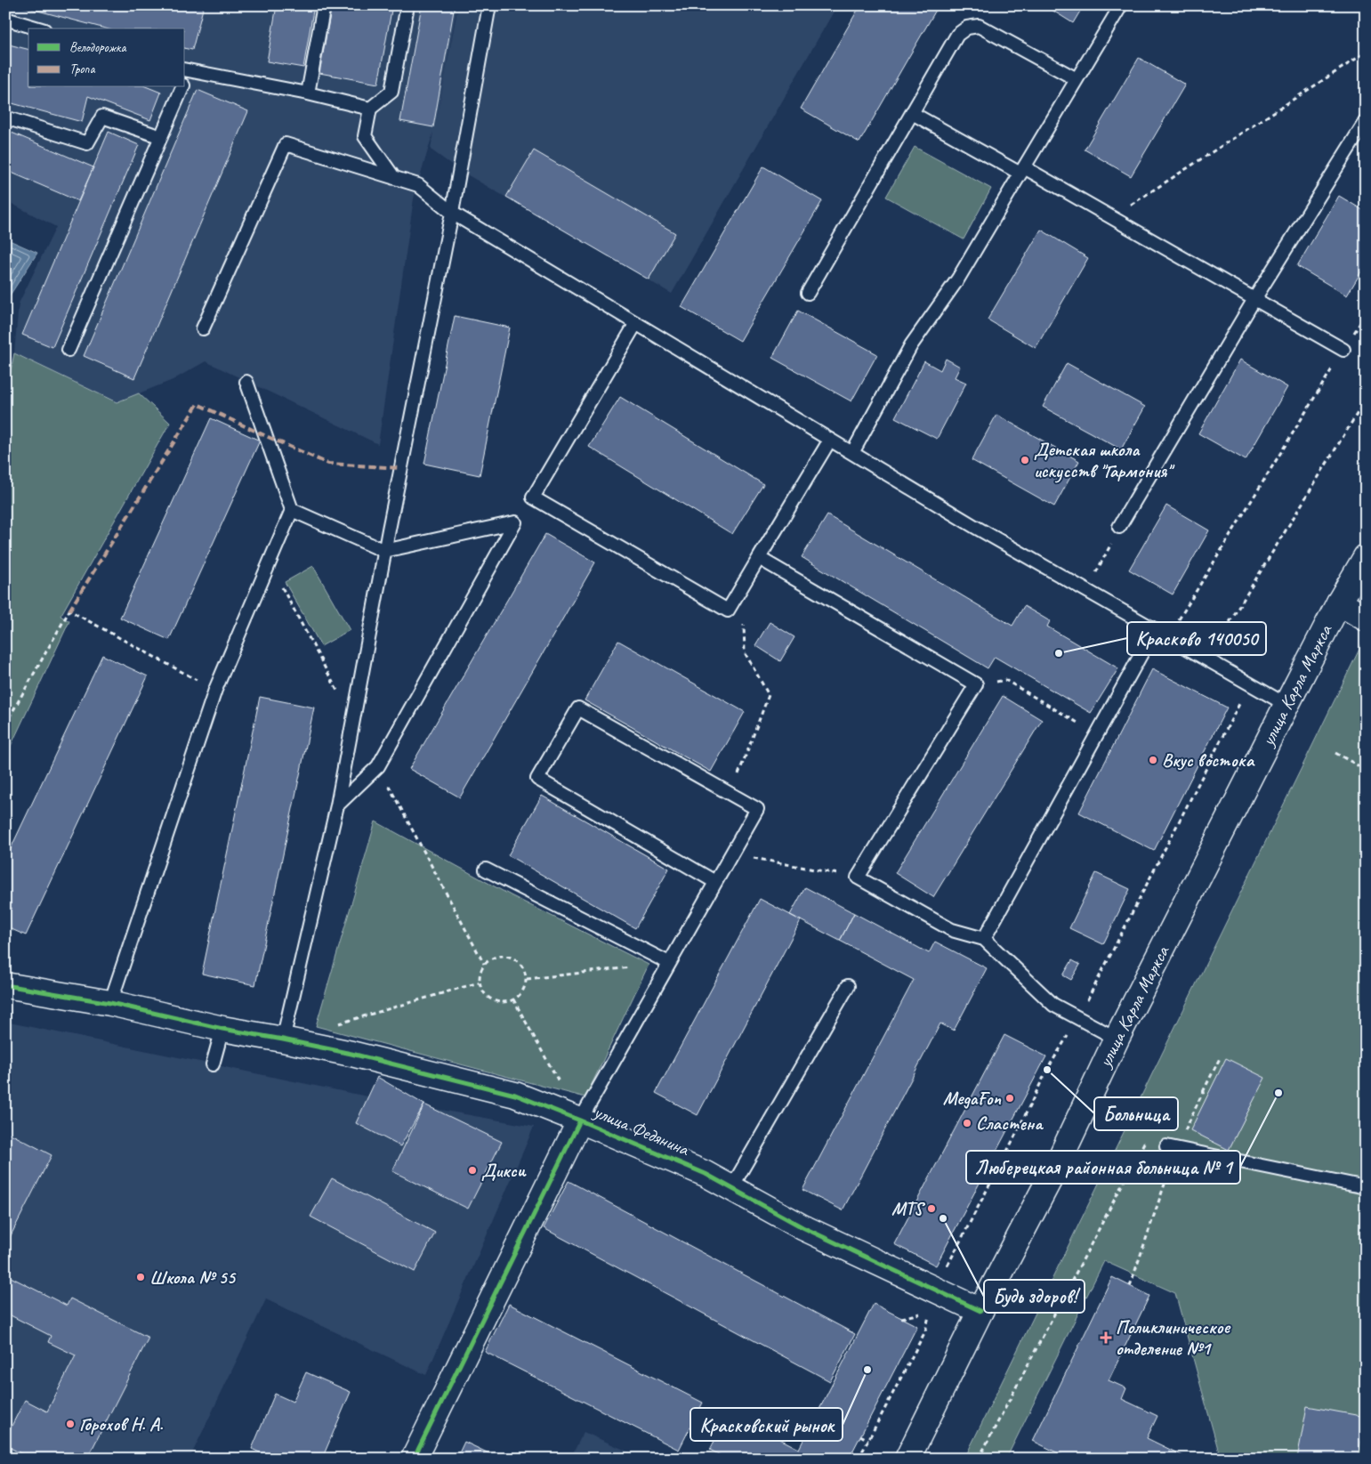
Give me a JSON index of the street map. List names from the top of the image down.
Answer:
{
  "streets": {
    "street": ["улица Карла Маркса", "улица Федянина"]
  },
  "crossings": [
    ["улица Карла Маркса", "улица Федянина"]
  ],
  "places": {
    "other": [
      "Детская школа искусств \"Гармония\"",
      "Красково 140050",
      "Вкус востока",
      "Больница",
      "Люберецкая районная больница № 1",
      "MegaFon",
      "Сластена",
      "Дикси",
      "MTS",
      "Будь здоров!",
      "Школа № 55",
      "Красковский рынок",
      "Горохов Н. А."
    ],
    "health": ["Поликлиническое отделение №1"]
  },
  "legend": ["Велодорожка", "Тропа"]
}
